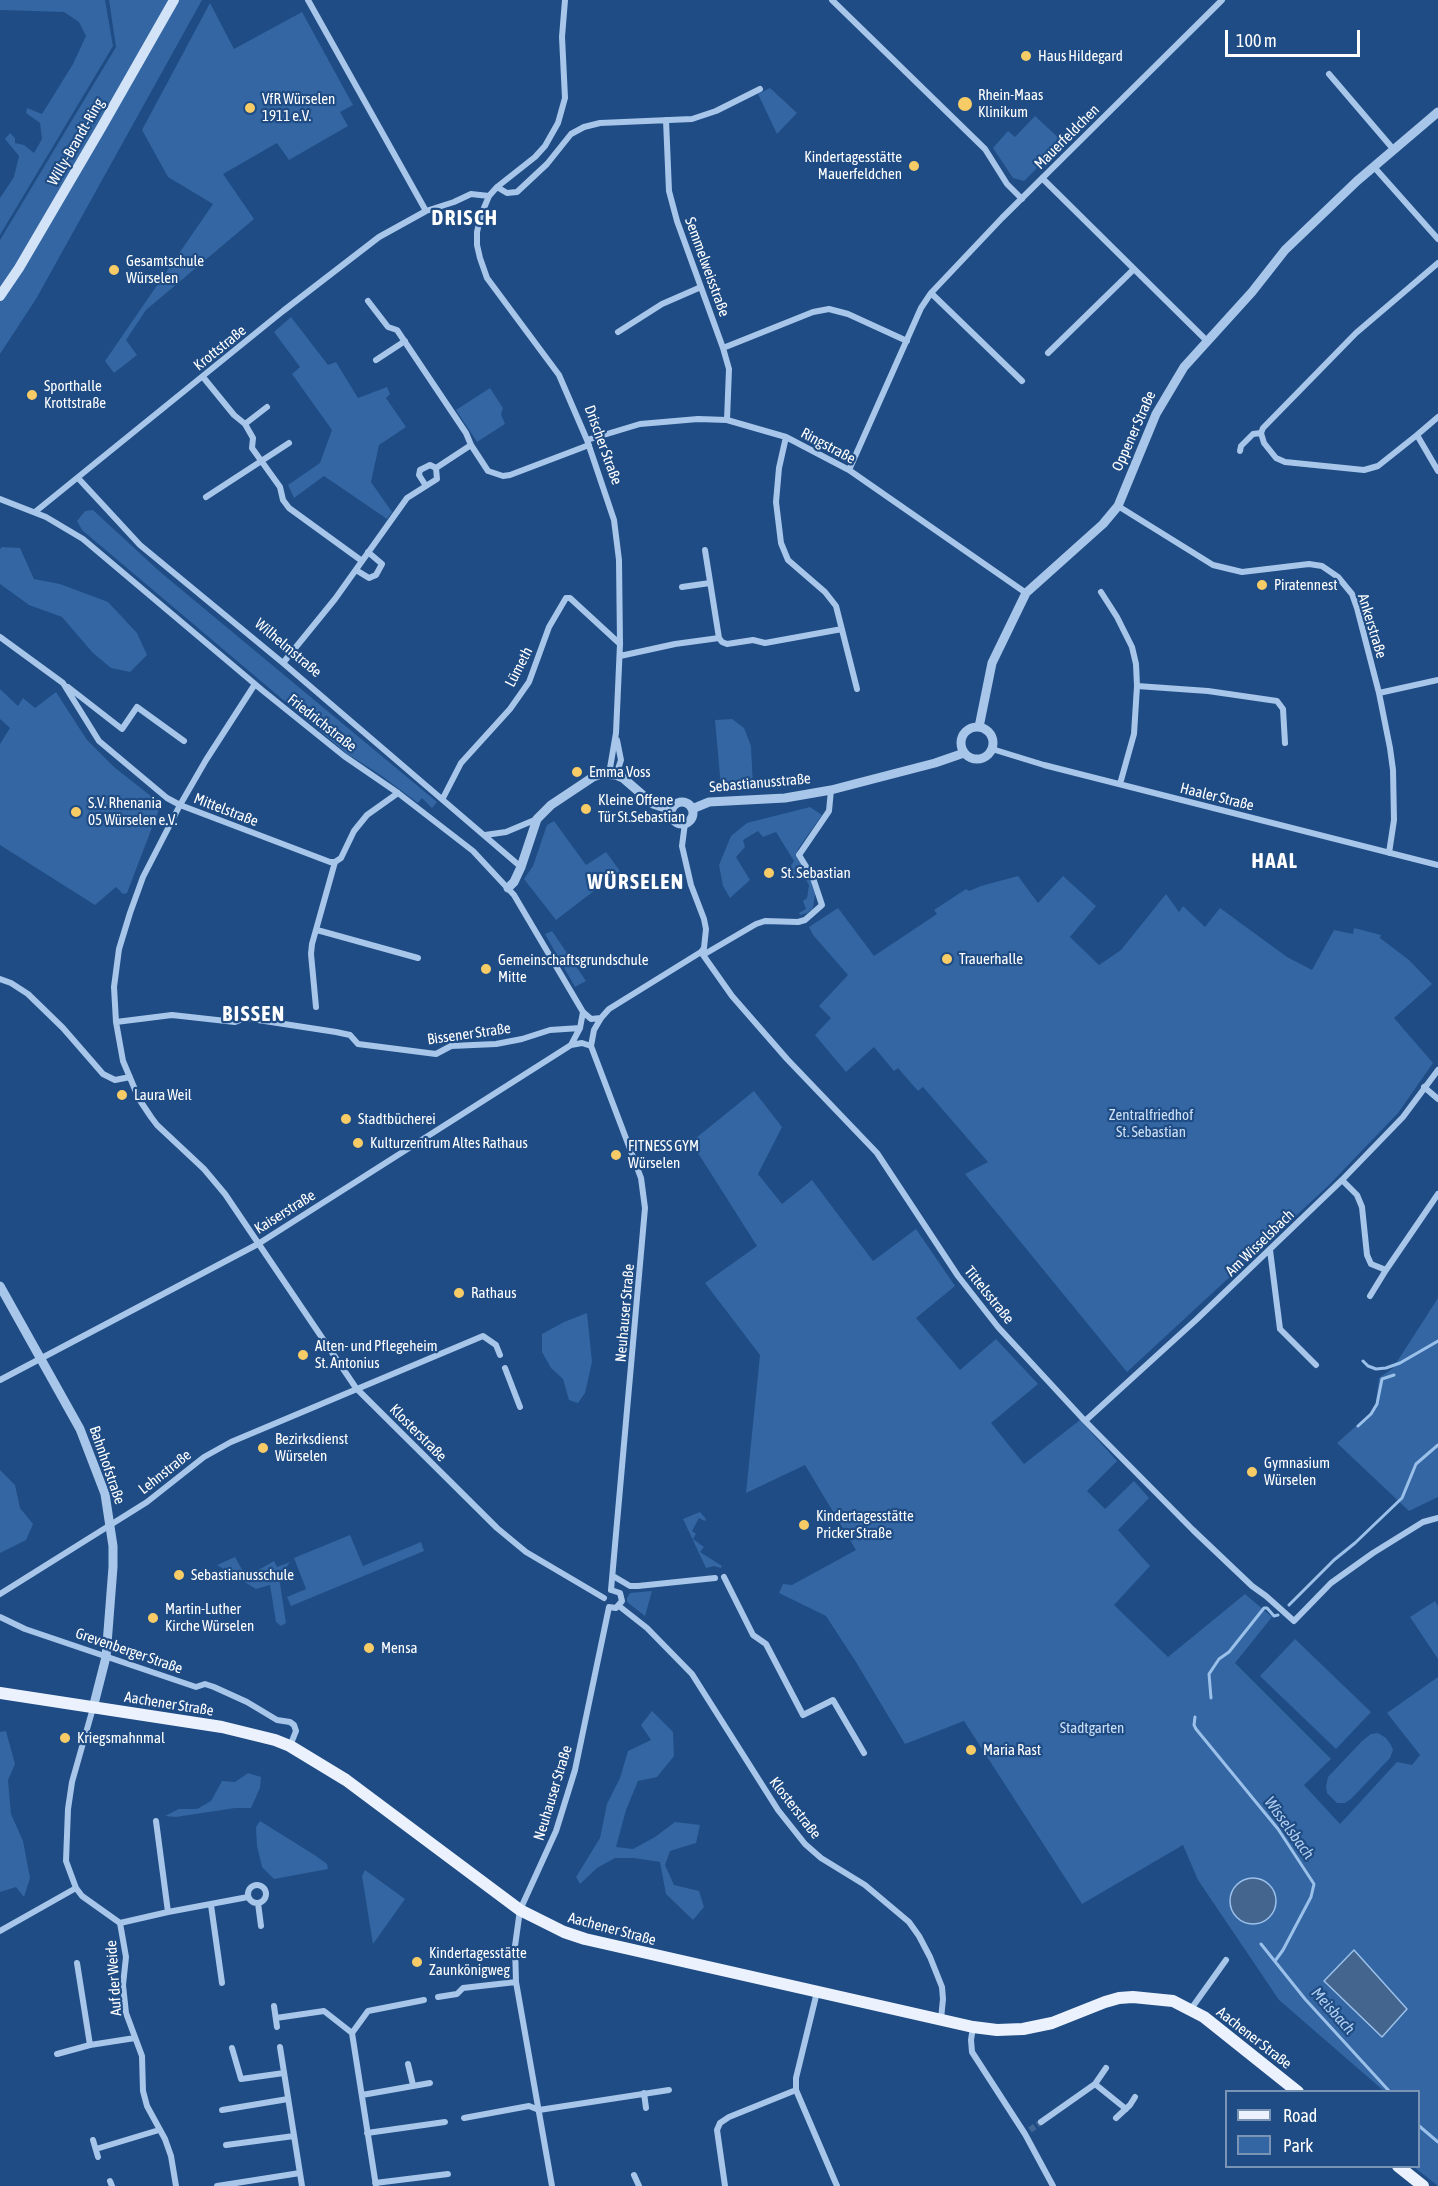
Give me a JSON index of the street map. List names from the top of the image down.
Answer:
{
  "streets": {
    "main road": ["Willy-Brandt-Ring", "Aachener Straße"],
    "street": [
      "Mauerfeldchen",
      "Semmelweisstraße",
      "Krottstraße",
      "Oppener Straße",
      "Drischer Straße",
      "Ringstraße",
      "Ankerstraße",
      "Wilhelmstraße",
      "Lümeth",
      "Friedrichstraße",
      "Sebastianusstraße",
      "Haaler Straße",
      "Mittelstraße",
      "Bissener Straße",
      "Kaiserstraße",
      "Am Wisselsbach",
      "Tittelsstraße",
      "Neuhauser Straße",
      "Klosterstraße",
      "Bahnhofstraße",
      "Lehnstraße",
      "Grevenberger Straße",
      "Auf der Weide"
    ]
  },
  "crossings": [
    ["Mauerfeldchen", "Ringstraße"],
    ["Semmelweisstraße", "Ringstraße"],
    ["Krottstraße", "Drischer Straße"],
    ["Krottstraße", "Wilhelmstraße"],
    ["Krottstraße", "Friedrichstraße"],
    ["Oppener Straße", "Ringstraße"],
    ["Oppener Straße", "Ankerstraße"],
    ["Oppener Straße", "Sebastianusstraße"],
    ["Oppener Straße", "Haaler Straße"],
    ["Drischer Straße", "Ringstraße"],
    ["Drischer Straße", "Lümeth"],
    ["Ankerstraße", "Haaler Straße"],
    ["Wilhelmstraße", "Lümeth"],
    ["Friedrichstraße", "Kaiserstraße"],
    ["Friedrichstraße", "Klosterstraße"],
    ["Sebastianusstraße", "Haaler Straße"],
    ["Sebastianusstraße", "Tittelsstraße"],
    ["Mittelstraße", "Klosterstraße"],
    ["Bissener Straße", "Kaiserstraße"],
    ["Bissener Straße", "Klosterstraße"],
    ["Kaiserstraße", "Klosterstraße"],
    ["Kaiserstraße", "Bahnhofstraße"],
    ["Am Wisselsbach", "Tittelsstraße"],
    ["Neuhauser Straße", "Klosterstraße"],
    ["Neuhauser Straße", "Aachener Straße"],
    ["Klosterstraße", "Lehnstraße"],
    ["Klosterstraße", "Aachener Straße"],
    ["Bahnhofstraße", "Lehnstraße"],
    ["Bahnhofstraße", "Grevenberger Straße"],
    ["Bahnhofstraße", "Aachener Straße"],
    ["Grevenberger Straße", "Aachener Straße"]
  ],
  "districts": [
    "DRISCH",
    "HAAL",
    "WÜRSELEN",
    "BISSEN"
  ],
  "water": ["Wisselsbach", "Meisbach"],
  "parks": ["Zentralfriedhof St. Sebastian", "Stadtgarten"],
  "places": [
    "Haus Hildegard",
    "Rhein-Maas Klinikum",
    "VfR Würselen 1911 e.V.",
    "Kindertagesstätte Mauerfeldchen",
    "Gesamtschule Würselen",
    "Sporthalle Krottstraße",
    "Piratennest",
    "Emma Voss",
    "Kleine Offene Tür St.Sebastian",
    "S.V. Rhenania 05 Würselen e.V.",
    "St. Sebastian",
    "Trauerhalle",
    "Gemeinschaftsgrundschule Mitte",
    "Laura Weil",
    "Stadtbücherei",
    "Kulturzentrum Altes Rathaus",
    "FITNESS GYM Würselen",
    "Rathaus",
    "Alten- und Pflegeheim St. Antonius",
    "Bezirksdienst Würselen",
    "Gymnasium Würselen",
    "Kindertagesstätte Pricker Straße",
    "Sebastianusschule",
    "Martin-Luther Kirche Würselen",
    "Mensa",
    "Kriegsmahnmal",
    "Maria Rast",
    "Kindertagesstätte Zaunkönigweg"
  ],
  "legend": ["Road", "Park"],
  "scale_bar": "100 m"
}
